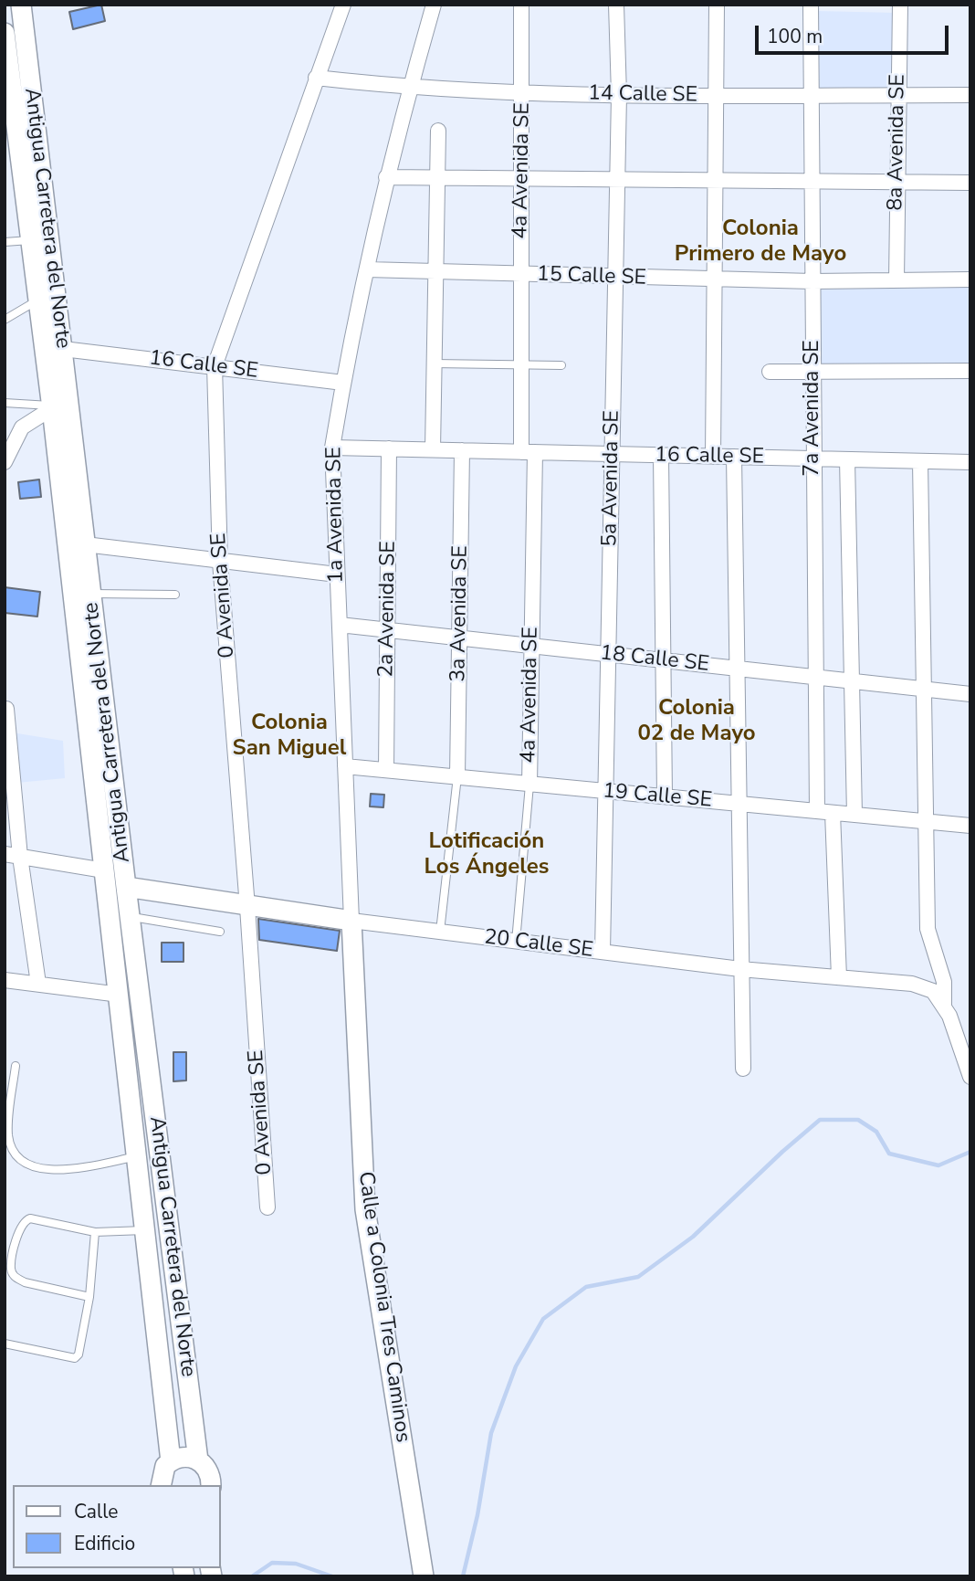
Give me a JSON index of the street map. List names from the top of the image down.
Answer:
{
  "streets": {
    "main road": ["Antigua Carretera del Norte", "20 Calle SE", "Calle a Colonia Tres Caminos"],
    "street": [
      "14 Calle SE",
      "8a Avenida SE",
      "4a Avenida SE",
      "15 Calle SE",
      "16 Calle SE",
      "7a Avenida SE",
      "5a Avenida SE",
      "1a Avenida SE",
      "0 Avenida SE",
      "2a Avenida SE",
      "3a Avenida SE",
      "18 Calle SE",
      "19 Calle SE"
    ]
  },
  "crossings": [
    ["14 Calle SE", "8a Avenida SE"],
    ["14 Calle SE", "4a Avenida SE"],
    ["14 Calle SE", "7a Avenida SE"],
    ["14 Calle SE", "5a Avenida SE"],
    ["14 Calle SE", "1a Avenida SE"],
    ["14 Calle SE", "0 Avenida SE"],
    ["8a Avenida SE", "15 Calle SE"],
    ["4a Avenida SE", "15 Calle SE"],
    ["4a Avenida SE", "16 Calle SE"],
    ["4a Avenida SE", "18 Calle SE"],
    ["4a Avenida SE", "19 Calle SE"],
    ["Antigua Carretera del Norte", "16 Calle SE"],
    ["Antigua Carretera del Norte", "20 Calle SE"],
    ["15 Calle SE", "7a Avenida SE"],
    ["15 Calle SE", "5a Avenida SE"],
    ["15 Calle SE", "1a Avenida SE"],
    ["16 Calle SE", "7a Avenida SE"],
    ["16 Calle SE", "5a Avenida SE"],
    ["16 Calle SE", "1a Avenida SE"],
    ["16 Calle SE", "0 Avenida SE"],
    ["16 Calle SE", "2a Avenida SE"],
    ["16 Calle SE", "3a Avenida SE"],
    ["7a Avenida SE", "18 Calle SE"],
    ["7a Avenida SE", "19 Calle SE"],
    ["5a Avenida SE", "18 Calle SE"],
    ["5a Avenida SE", "19 Calle SE"],
    ["5a Avenida SE", "20 Calle SE"],
    ["1a Avenida SE", "18 Calle SE"],
    ["1a Avenida SE", "19 Calle SE"],
    ["1a Avenida SE", "20 Calle SE"],
    ["1a Avenida SE", "Calle a Colonia Tres Caminos"],
    ["0 Avenida SE", "20 Calle SE"],
    ["2a Avenida SE", "18 Calle SE"],
    ["2a Avenida SE", "19 Calle SE"],
    ["3a Avenida SE", "18 Calle SE"],
    ["3a Avenida SE", "19 Calle SE"],
    ["20 Calle SE", "Calle a Colonia Tres Caminos"]
  ],
  "districts": [
    "Colonia Primero de Mayo",
    "Colonia 02 de Mayo",
    "Colonia San Miguel",
    "Lotificación Los Ángeles"
  ],
  "legend": ["Calle", "Edificio"],
  "scale_bar": "100 m"
}
